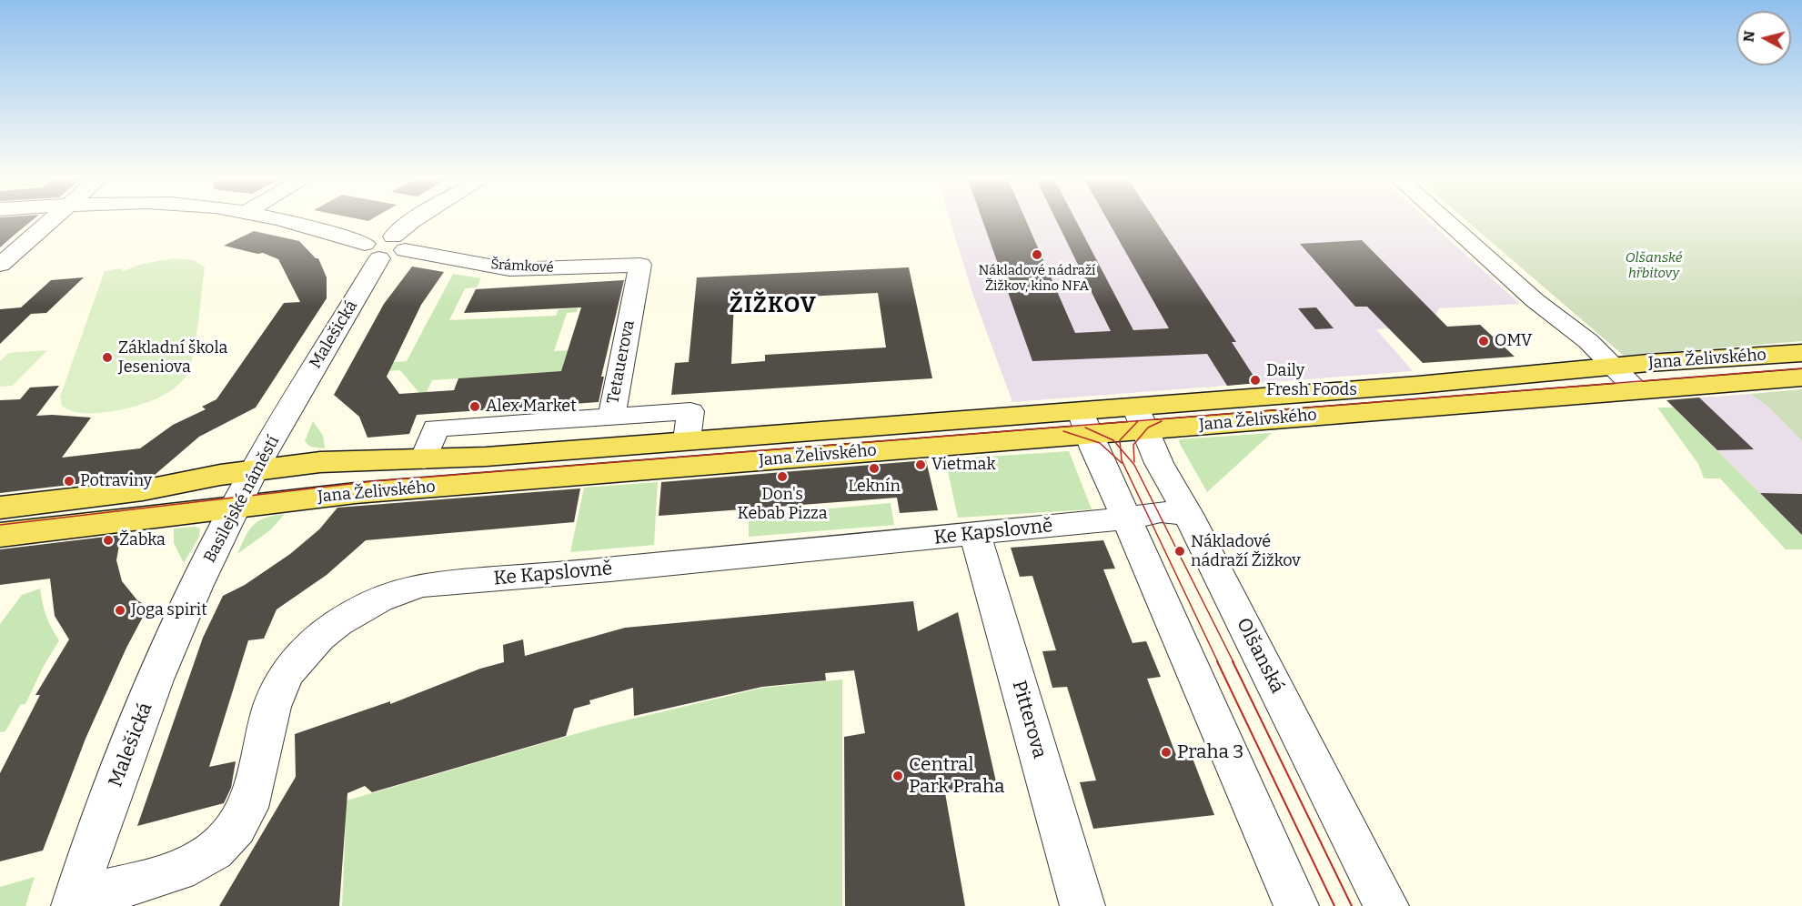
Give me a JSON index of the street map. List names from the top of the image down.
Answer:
{
  "streets": {
    "main road": ["Jana Želivského"],
    "street": [
      "Šrámkové",
      "Malešická",
      "Tetauerova",
      "Basilejské náměstí",
      "Ke Kapslovně",
      "Olšanská",
      "Pitterova"
    ]
  },
  "crossings": [
    ["Šrámkové", "Tetauerova"],
    ["Malešická", "Basilejské náměstí"],
    ["Malešická", "Ke Kapslovně"],
    ["Jana Želivského", "Tetauerova"],
    ["Jana Želivského", "Basilejské náměstí"],
    ["Jana Želivského", "Olšanská"],
    ["Ke Kapslovně", "Olšanská"],
    ["Ke Kapslovně", "Pitterova"]
  ],
  "districts": ["ŽIŽKOV"],
  "parks": ["Olšanské hřbitovy"],
  "places": [
    "Nákladové nádraží Žižkov, kino NFA",
    "OMV",
    "Základní škola Jeseniova",
    "Daily Fresh Foods",
    "Alex Market",
    "Vietmak",
    "Leknín",
    "Don's Kebab Pizza",
    "Potraviny",
    "Žabka",
    "Nákladové nádraží Žižkov",
    "Joga spirit",
    "Praha 3",
    "Central Park Praha"
  ],
  "north": "left"
}
